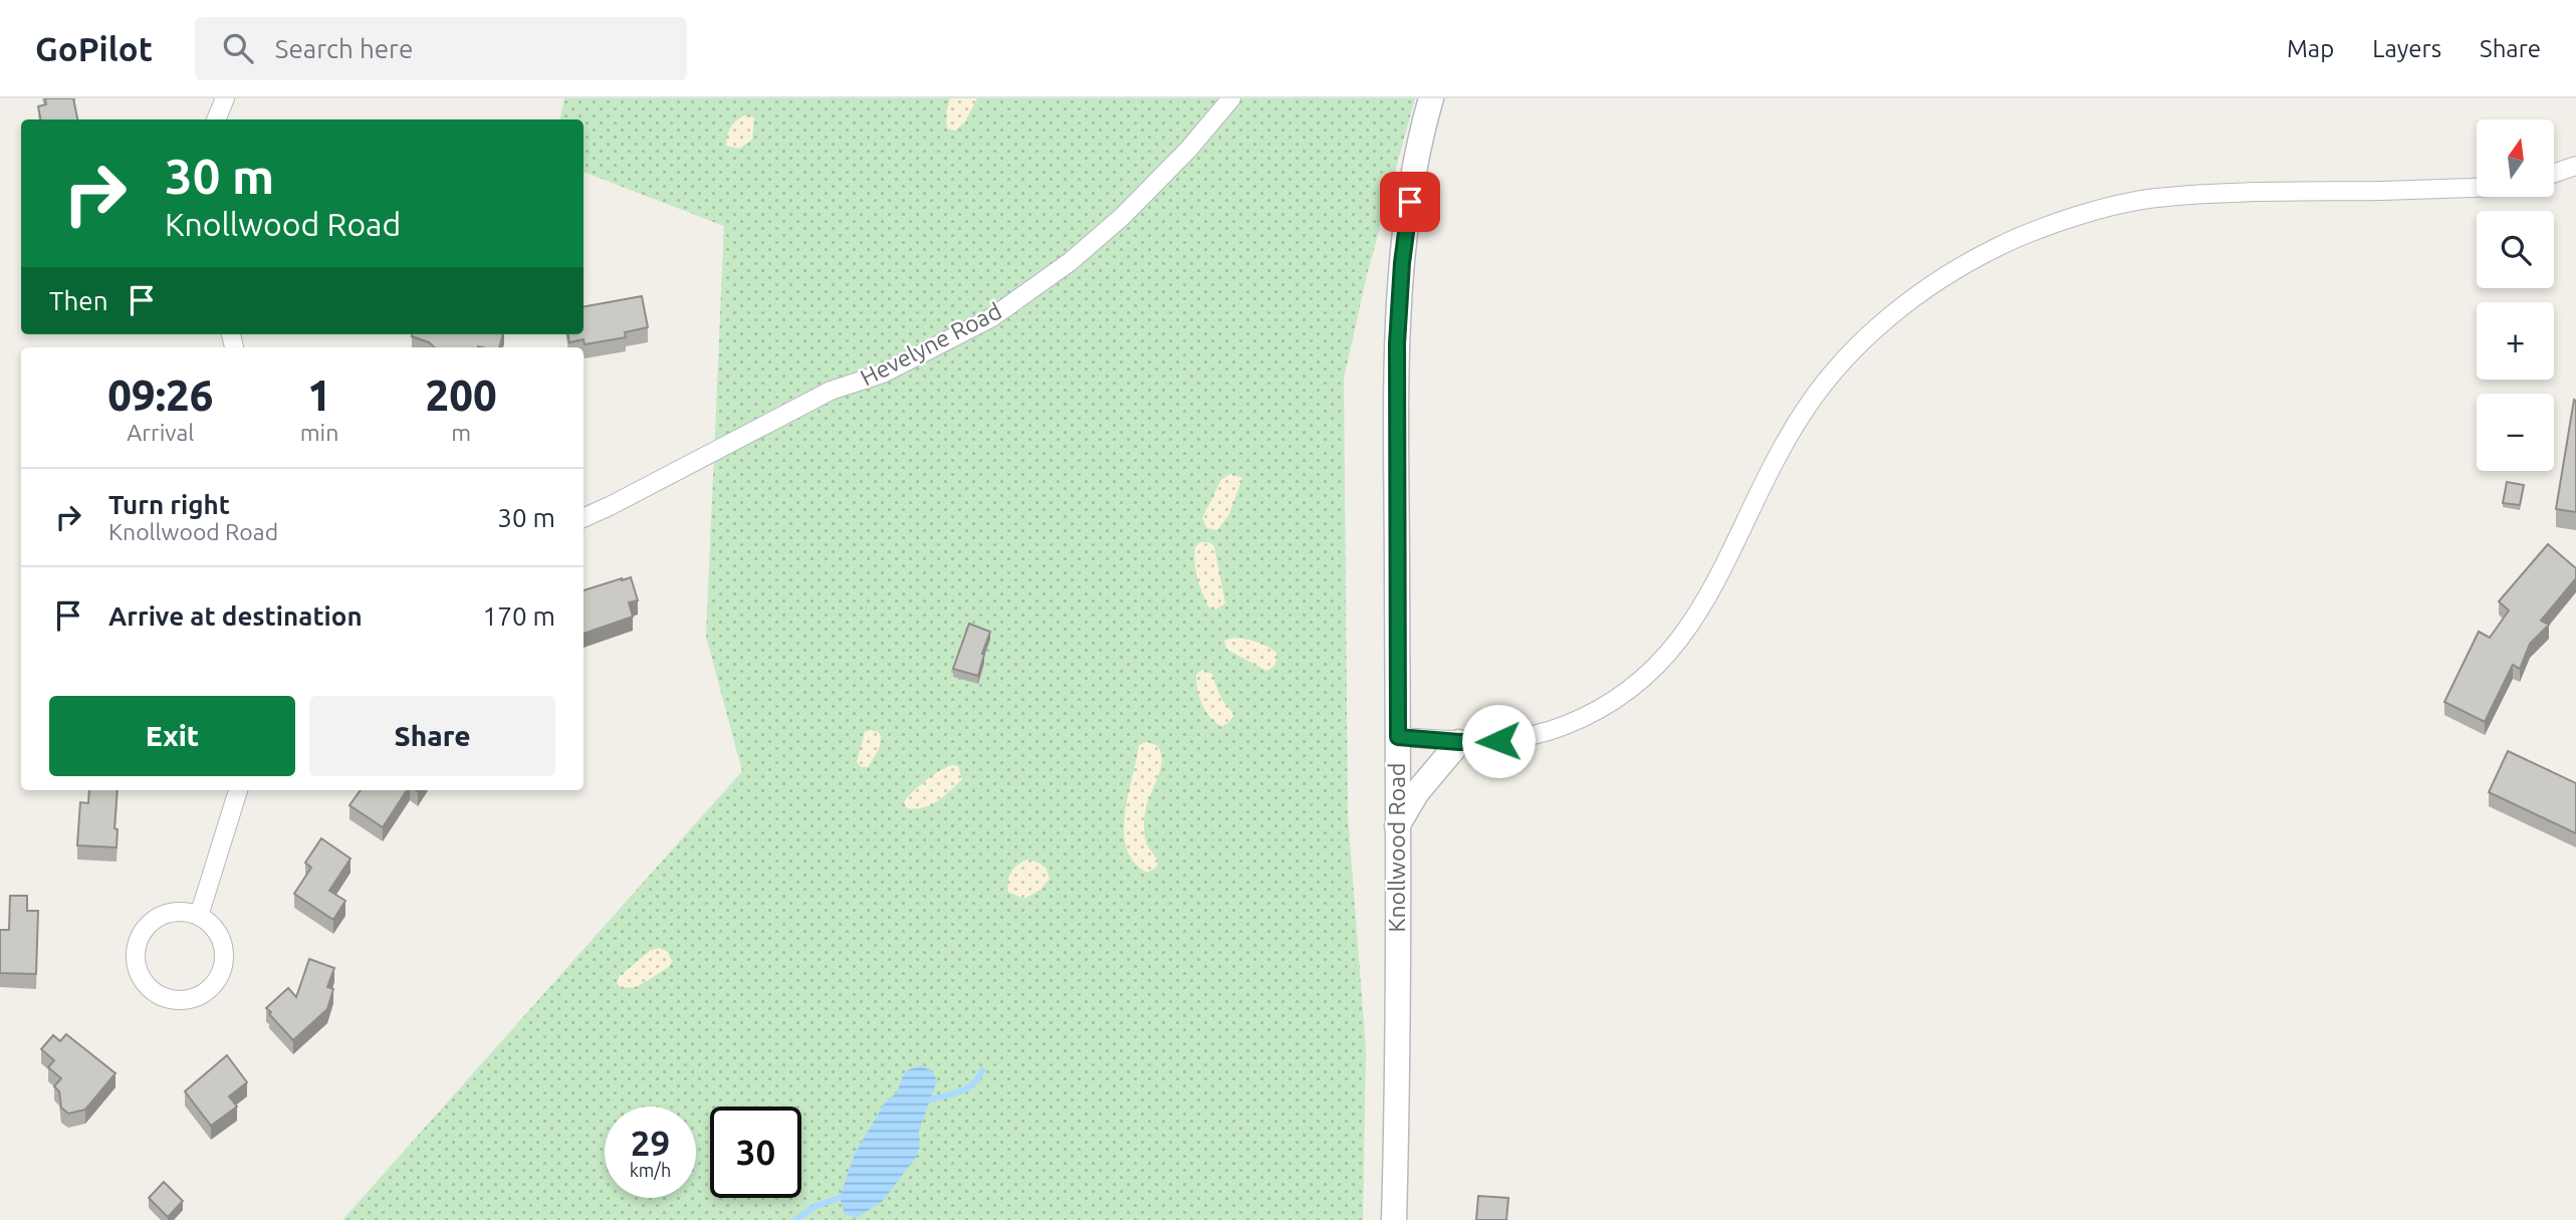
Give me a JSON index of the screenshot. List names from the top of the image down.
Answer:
{
  "streets": {
    "main road": ["Knollwood Road"],
    "street": ["Hevelyne Road"]
  },
  "north": "top",
  "page": {
    "header": "GoPilot",
    "search": "Search here",
    "nav": ["Map", "Layers", "Share"],
    "map_buttons": ["+", "−"],
    "turn": ["30 m", "Knollwood Road"],
    "then": "Then",
    "eta": [
      "09:26",
      "Arrival",
      "1",
      "min",
      "200",
      "m"
    ],
    "list": [
      {
        "name": "Turn right",
        "note": "Knollwood Road",
        "value": "30 m"
      },
      {
        "name": "Arrive at destination",
        "value": "170 m"
      }
    ],
    "buttons": ["Exit", "Share"],
    "speed": "29 km/h",
    "limit": "30"
  }
}
